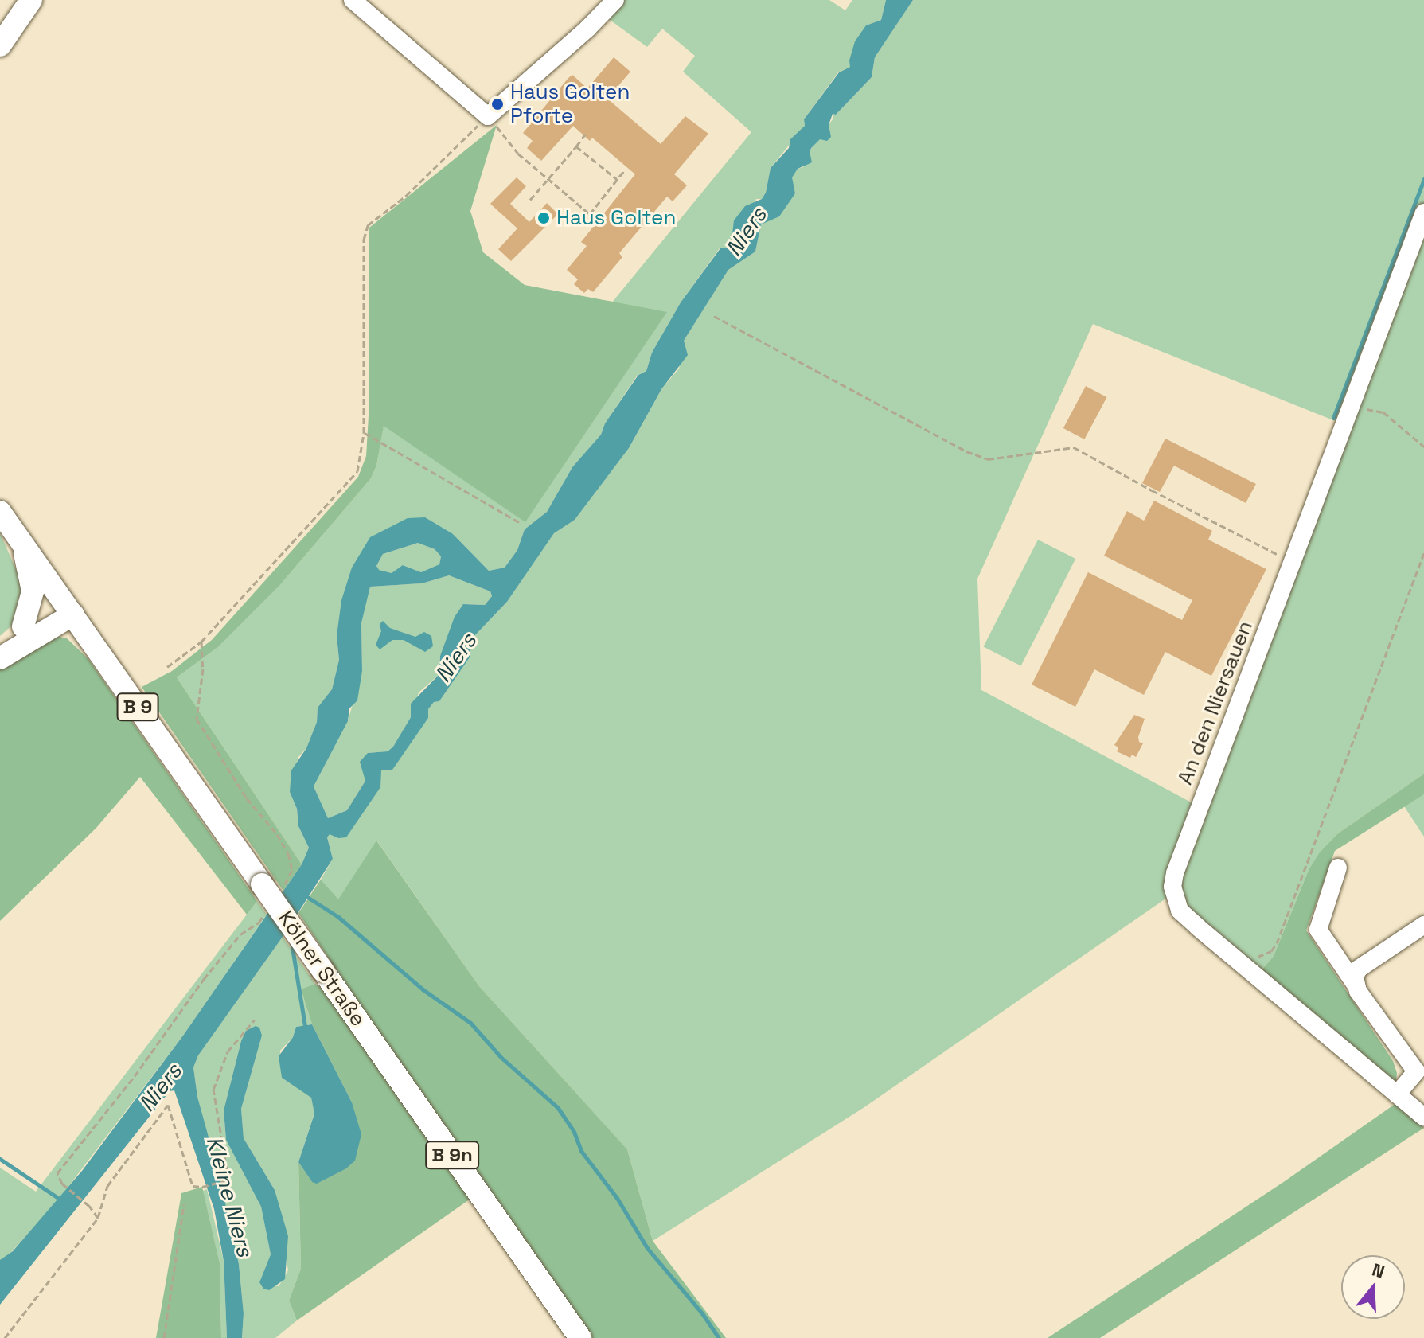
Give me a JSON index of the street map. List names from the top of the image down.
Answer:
{
  "streets": {
    "main road": ["B 9", "Kölner Straße", "B 9n"],
    "street": ["An den Niersauen"]
  },
  "crossings": [
    ["B 9", "Kölner Straße"]
  ],
  "water": ["Niers", "Kleine Niers"],
  "places": ["Haus Golten Pforte", "Haus Golten"],
  "north": "top"
}
